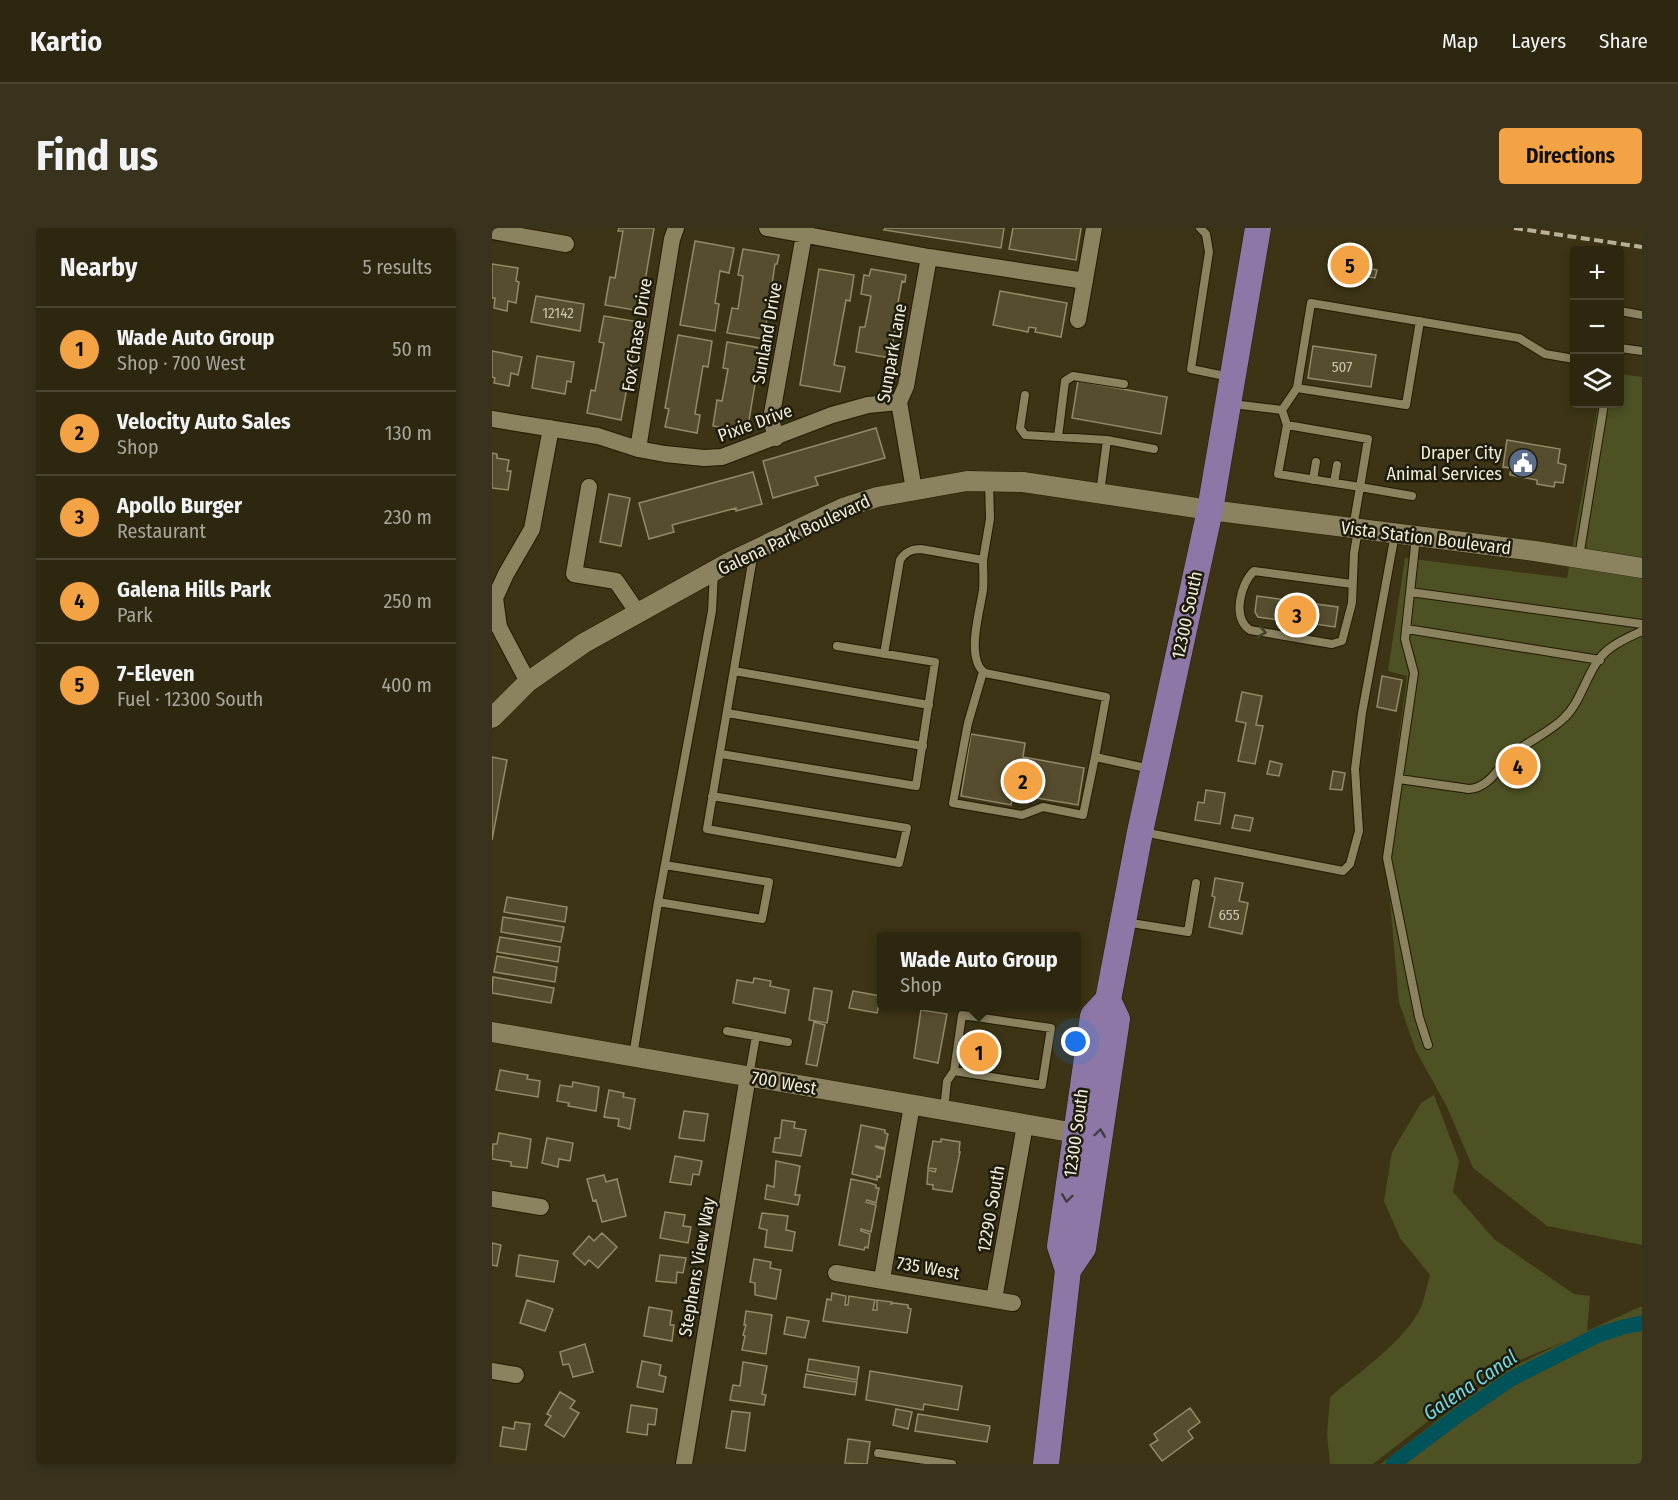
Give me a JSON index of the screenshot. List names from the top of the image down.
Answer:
{
  "streets": {
    "main road": ["12300 South"],
    "street": [
      "Sunland Drive",
      "Fox Chase Drive",
      "Sunpark Lane",
      "Pixie Drive",
      "Galena Park Boulevard",
      "Vista Station Boulevard",
      "700 West",
      "12290 South",
      "Stephens View Way",
      "735 West"
    ]
  },
  "crossings": [
    ["Sunland Drive", "Pixie Drive"],
    ["Fox Chase Drive", "Pixie Drive"],
    ["Sunpark Lane", "Pixie Drive"],
    ["Sunpark Lane", "Galena Park Boulevard"],
    ["Galena Park Boulevard", "Vista Station Boulevard"],
    ["Galena Park Boulevard", "12300 South"],
    ["Vista Station Boulevard", "12300 South"],
    ["12300 South", "700 West"],
    ["700 West", "12290 South"],
    ["700 West", "Stephens View Way"],
    ["12290 South", "735 West"]
  ],
  "water": ["Galena Canal"],
  "places": {
    "public building": ["Draper City Animal Services"]
  },
  "house_numbers": ["12142", "507", "655"],
  "page": {
    "header": "Kartio",
    "nav": ["Map", "Layers", "Share"],
    "buttons": "Directions",
    "title": "Find us",
    "heading": ["Nearby", "5 results"],
    "pins": [
      "5",
      "3",
      "4",
      "2",
      "1"
    ],
    "map_buttons": ["+", "−"],
    "list": [
      {
        "mark": "1",
        "name": "Wade Auto Group",
        "note": "Shop · 700 West",
        "value": "50 m"
      },
      {
        "mark": "2",
        "name": "Velocity Auto Sales",
        "note": "Shop",
        "value": "130 m"
      },
      {
        "mark": "3",
        "name": "Apollo Burger",
        "note": "Restaurant",
        "value": "230 m"
      },
      {
        "mark": "4",
        "name": "Galena Hills Park",
        "note": "Park",
        "value": "250 m"
      },
      {
        "mark": "5",
        "name": "7-Eleven",
        "note": "Fuel · 12300 South",
        "value": "400 m"
      }
    ],
    "popup": ["Wade Auto Group", "Shop"]
  }
}
